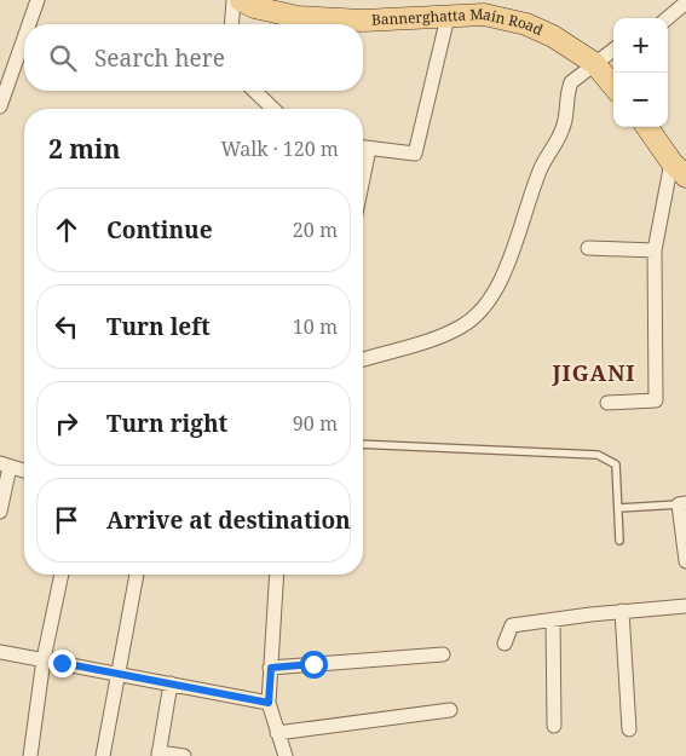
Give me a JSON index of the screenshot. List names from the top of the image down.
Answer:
{
  "streets": {
    "main road": ["Bannerghatta Main Road"]
  },
  "districts": ["JIGANI"],
  "page": {
    "map_buttons": ["+", "−"],
    "search": "Search here",
    "heading": ["2 min", "Walk · 120 m"],
    "list": [
      ["Continue", "20 m"],
      ["Turn left", "10 m"],
      ["Turn right", "90 m"],
      "Arrive at destination"
    ]
  }
}
